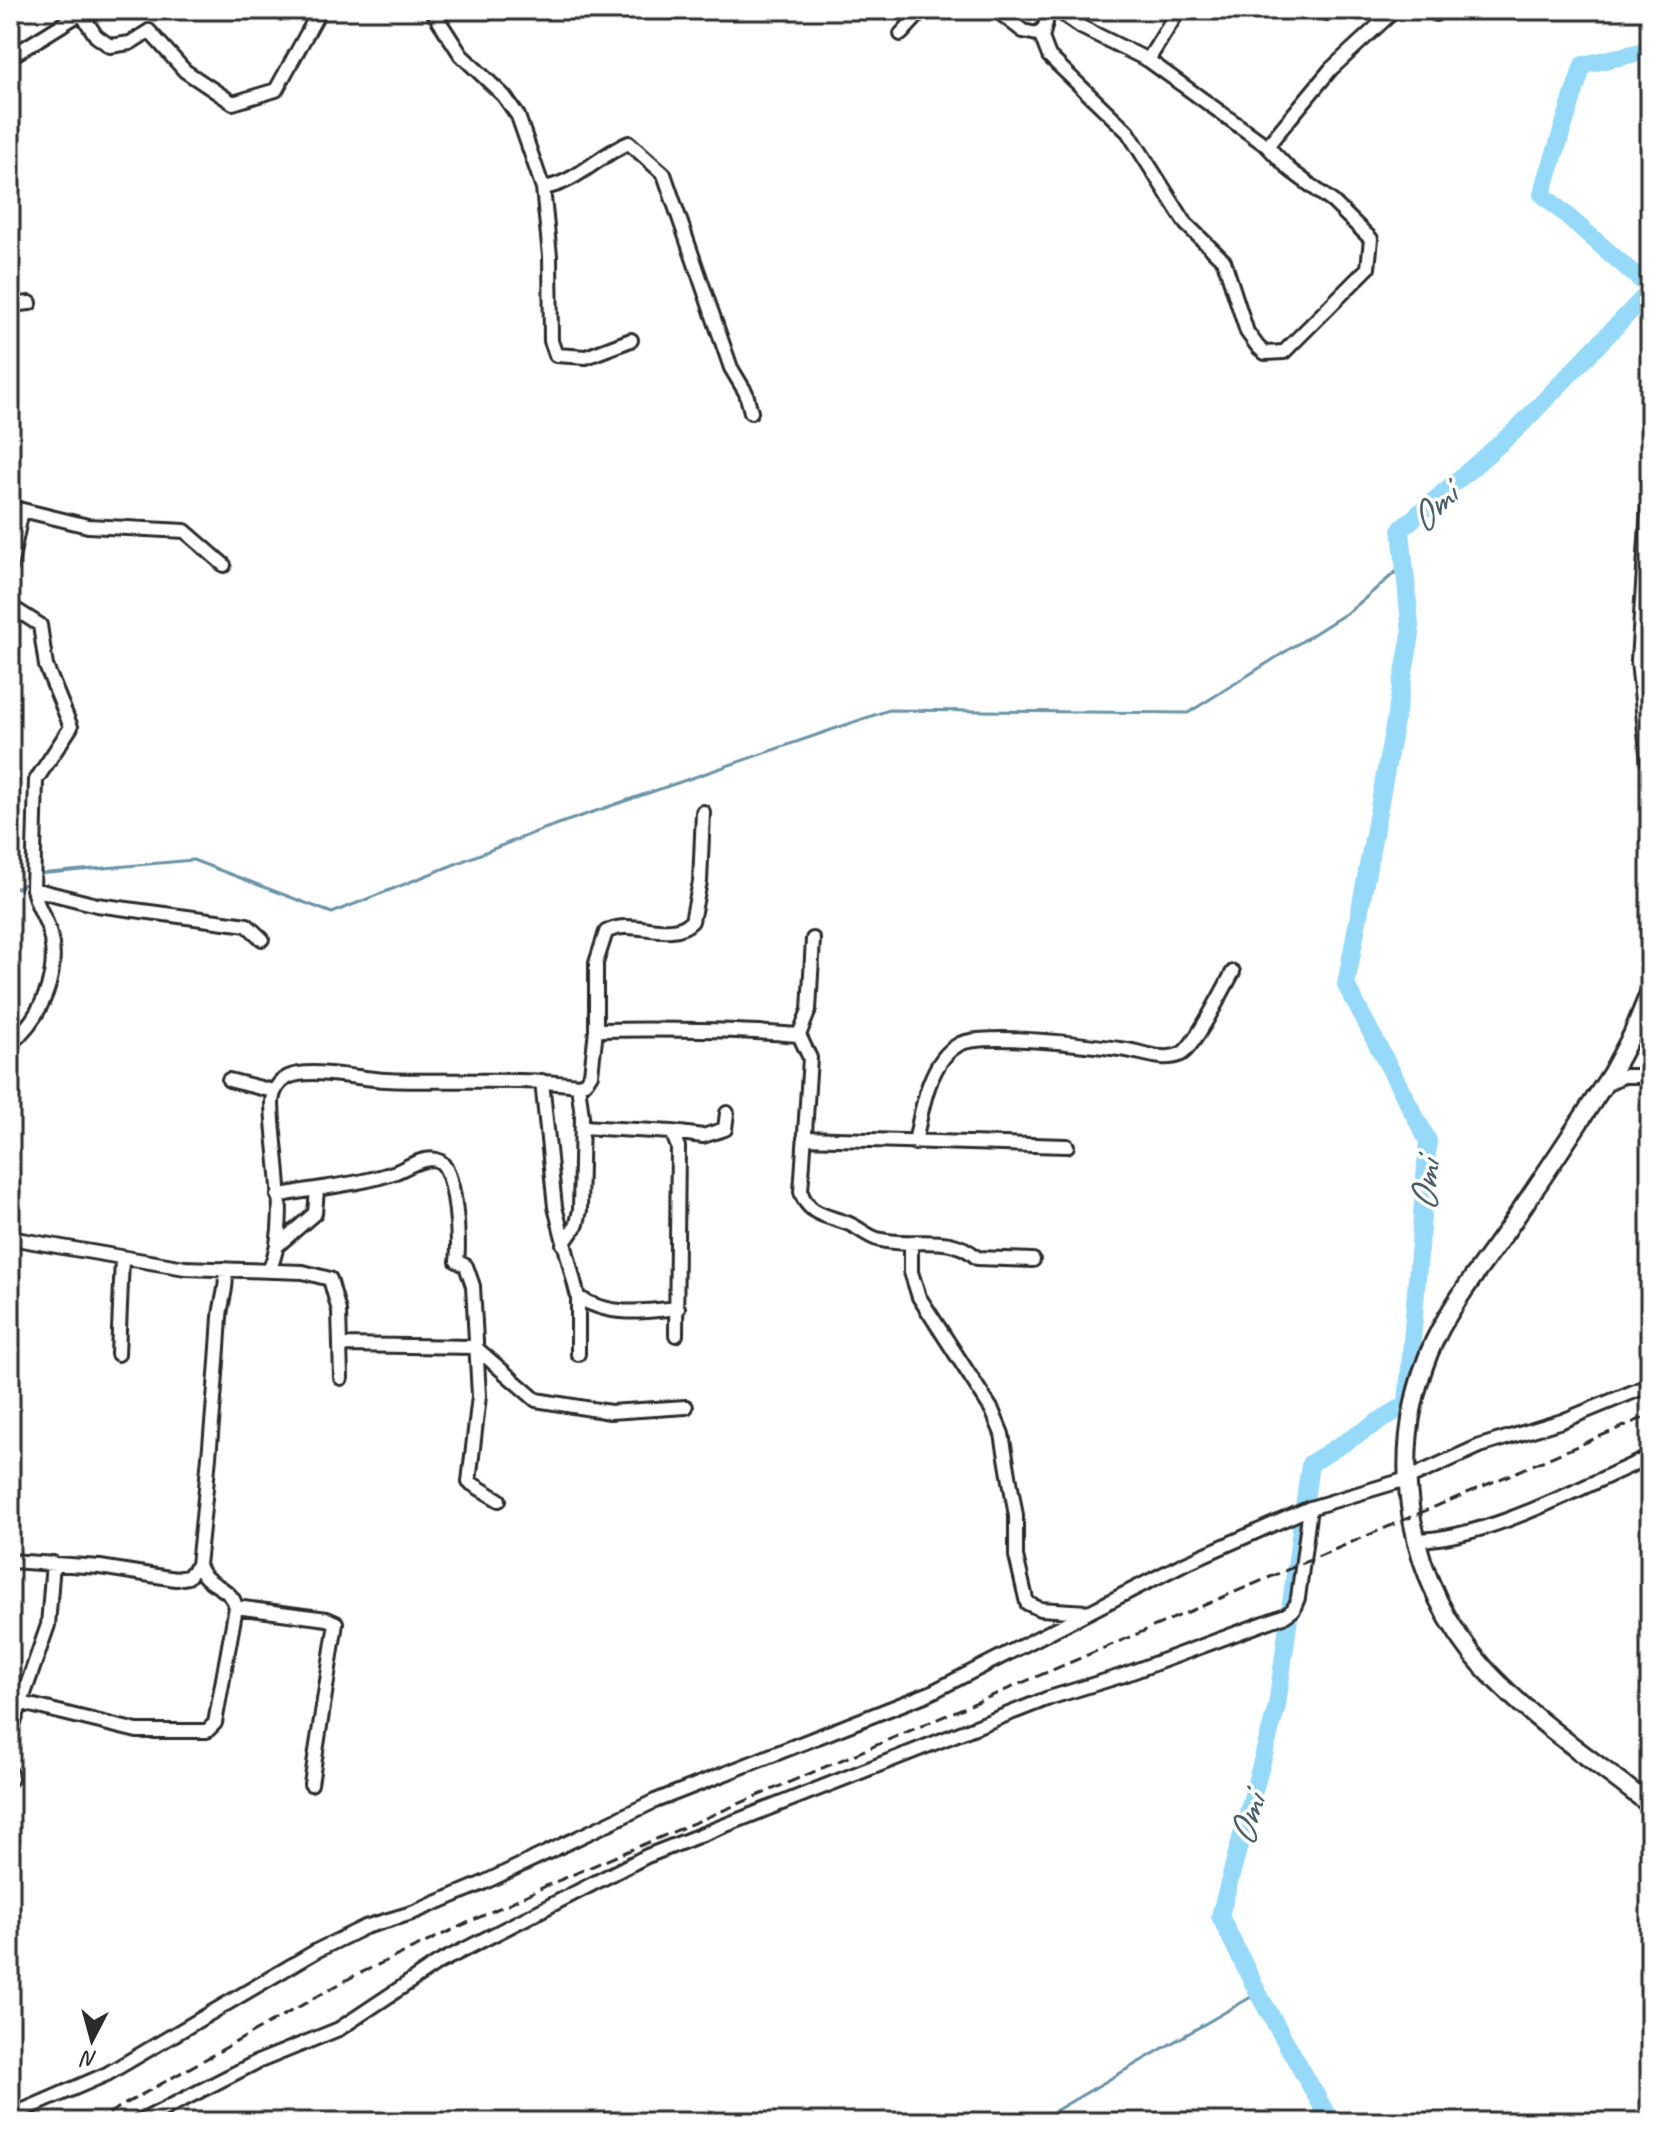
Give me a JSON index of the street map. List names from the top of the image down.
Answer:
{
  "water": ["Omi"],
  "north": "bottom"
}
